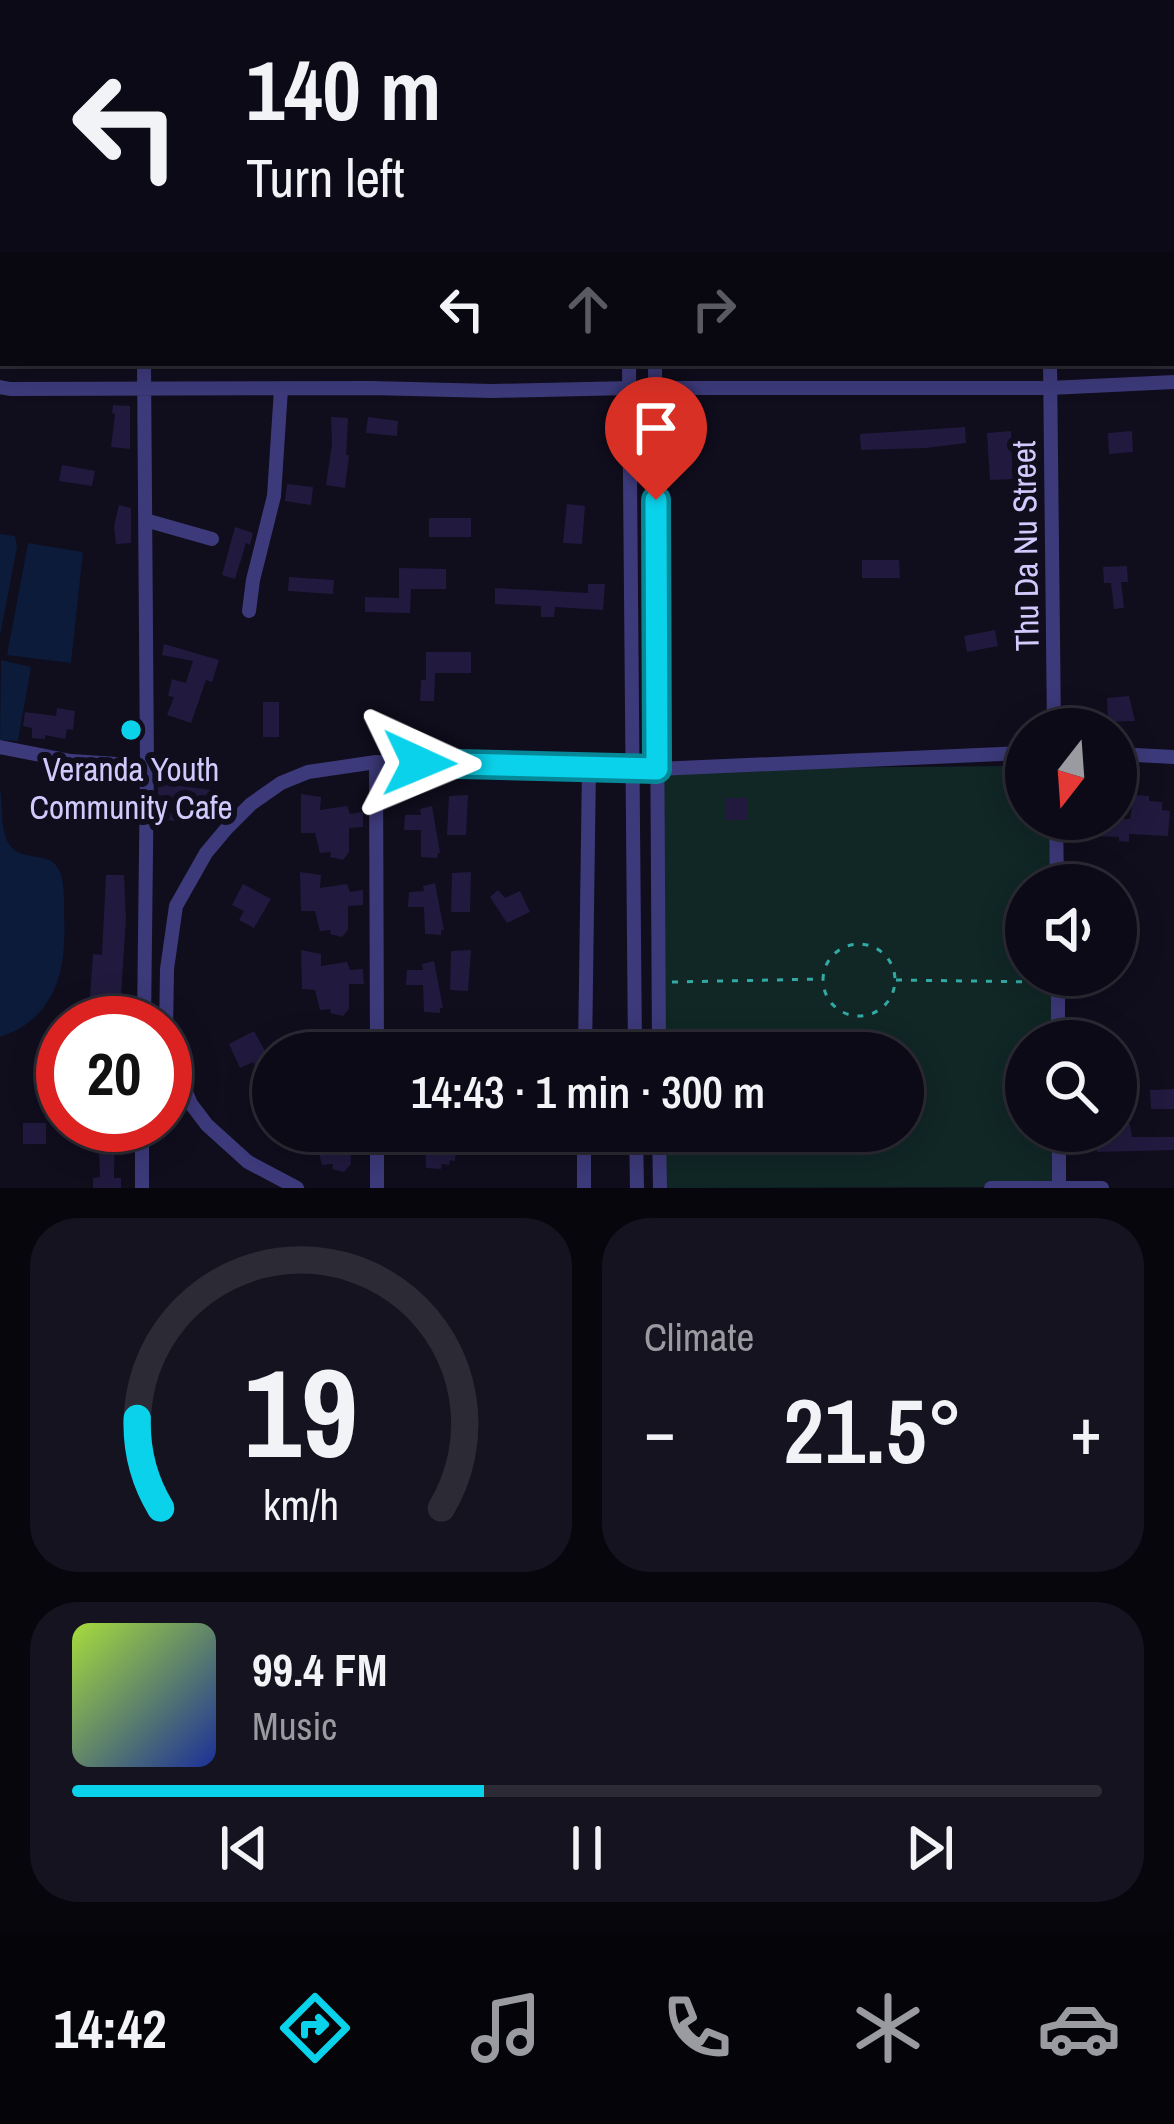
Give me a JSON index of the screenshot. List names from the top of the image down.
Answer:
{
  "streets": {
    "street": ["Thu Da Nu Street"]
  },
  "places": ["Veranda Youth Community Cafe"],
  "north": "bottom",
  "page": {
    "turn": ["140 m", "Turn left"],
    "limit": "20",
    "trip": "14:43 · 1 min · 300 m",
    "tile": "Climate",
    "heat": ["−", "21.5°", "+"],
    "song": ["99.4 FM", "Music"],
    "tabs": "14:42",
    "gauge": ["19", "km/h"]
  }
}
